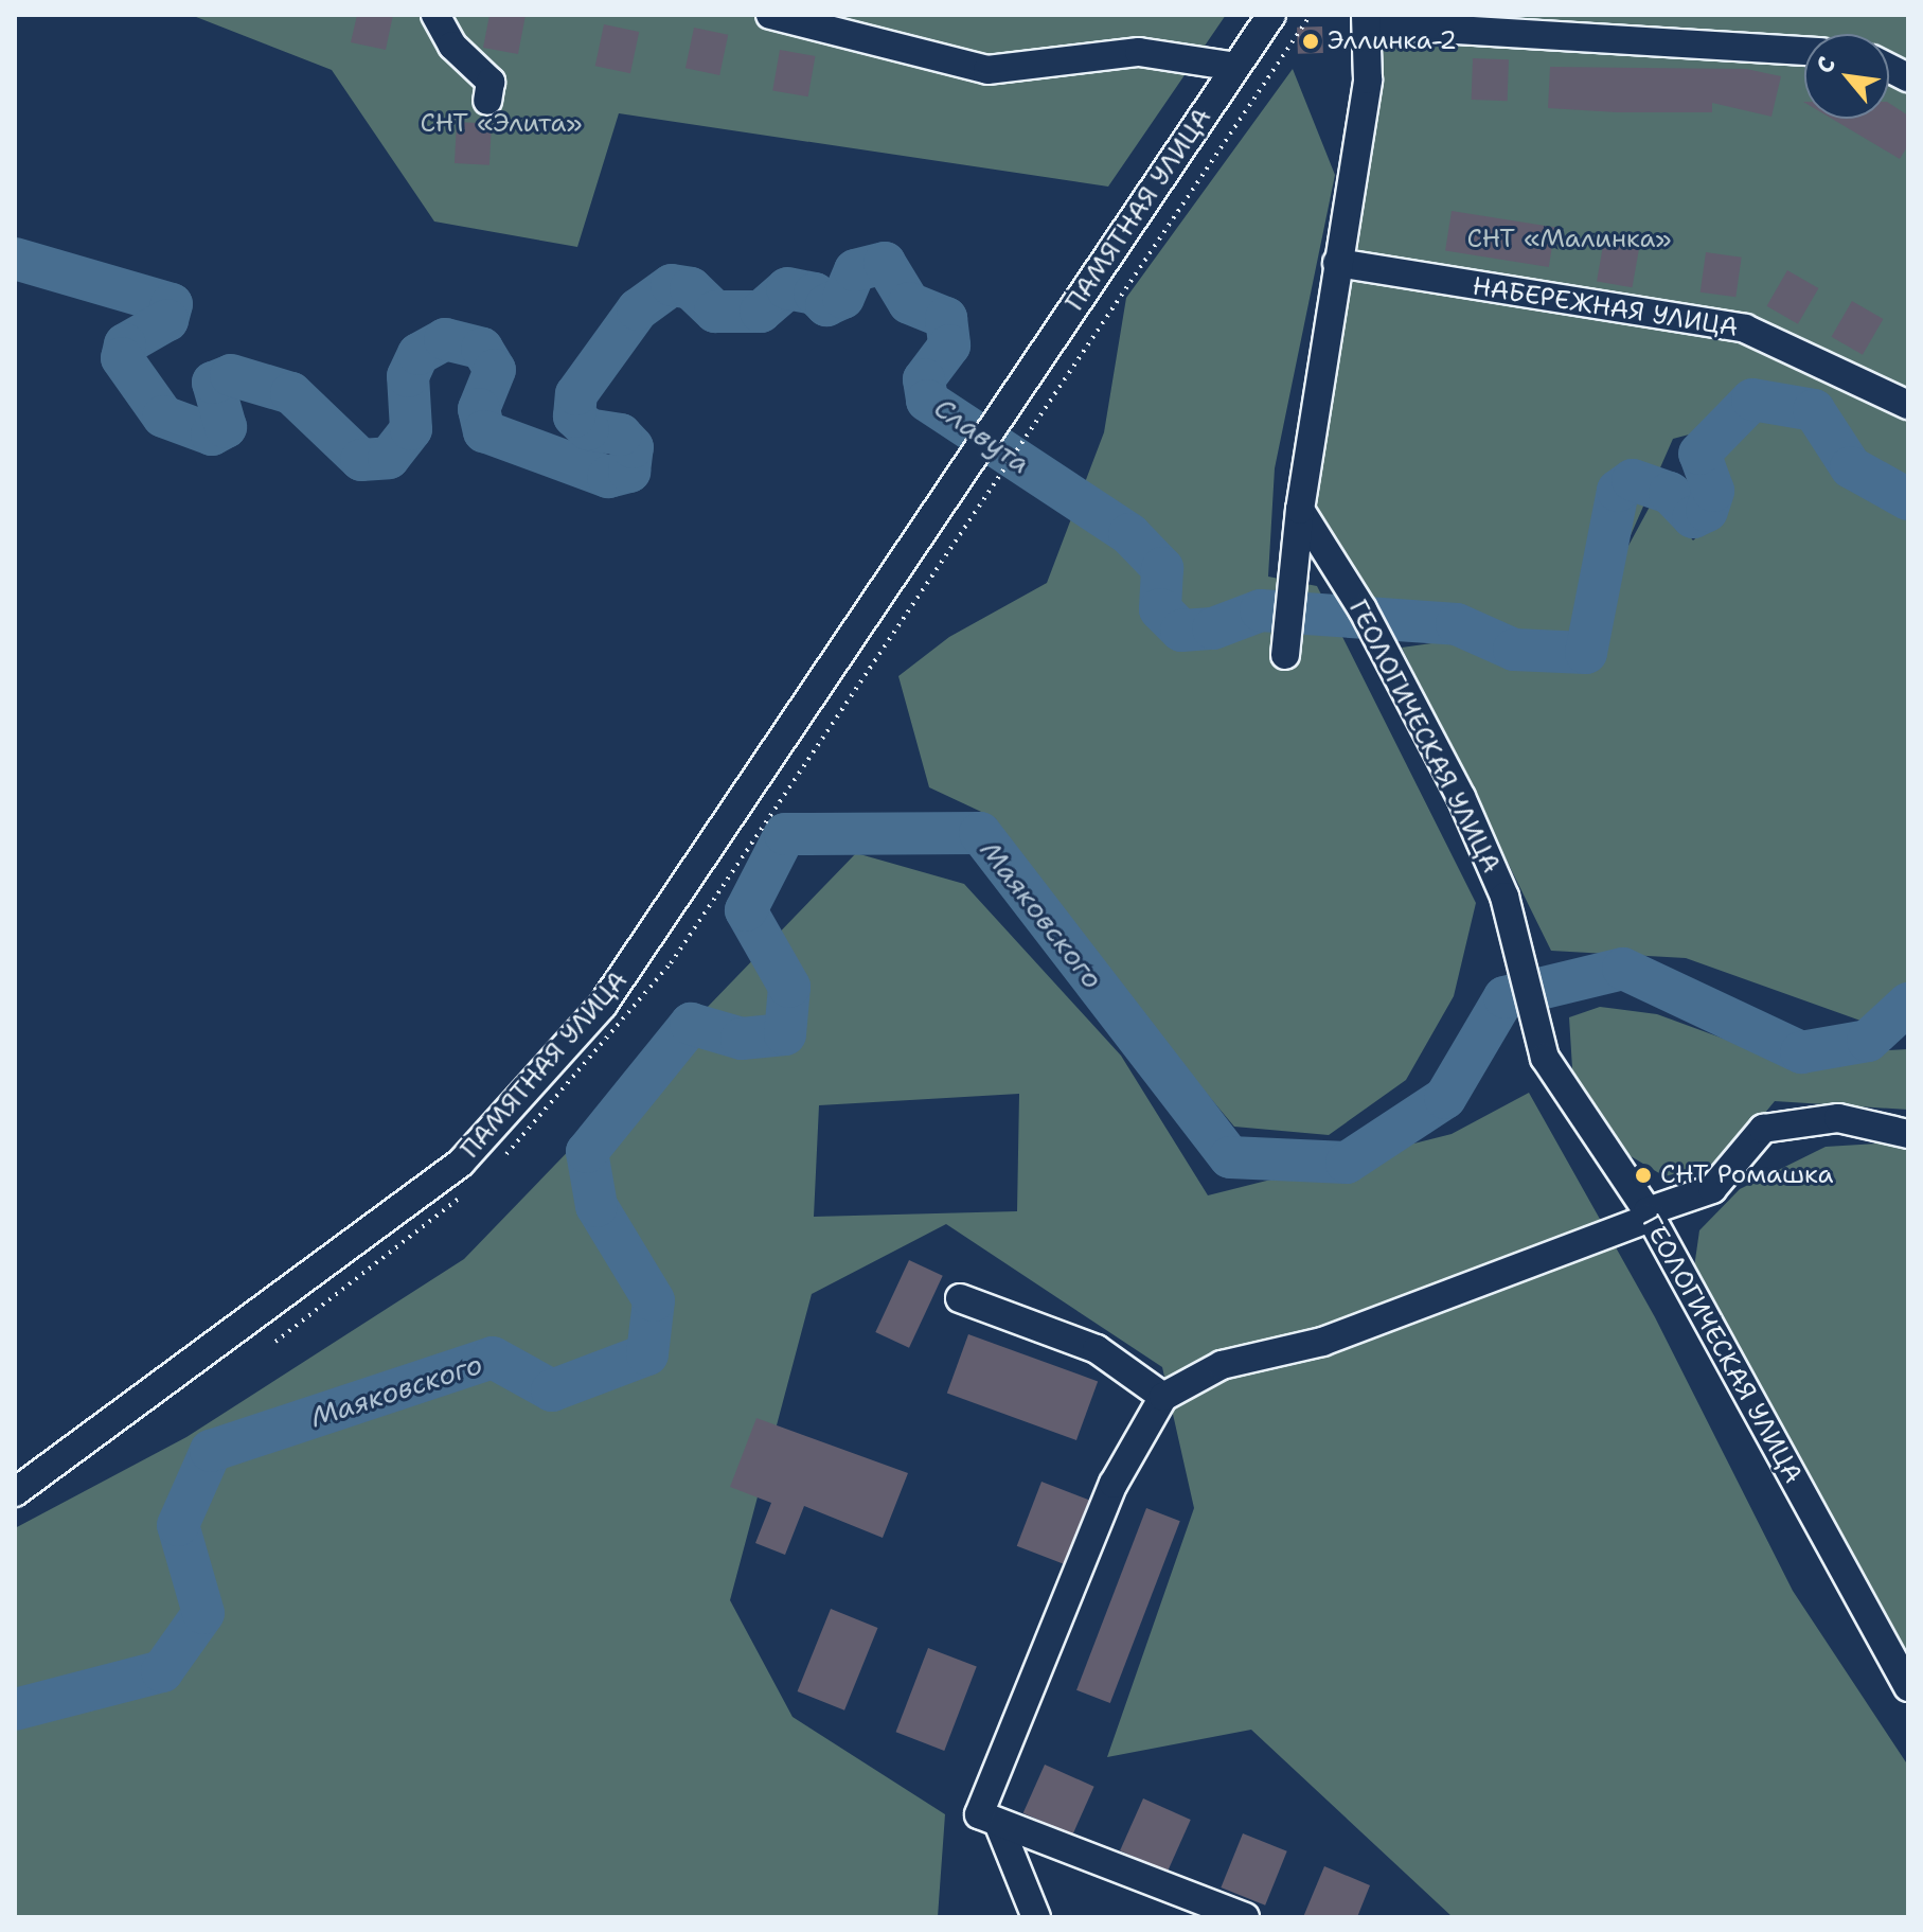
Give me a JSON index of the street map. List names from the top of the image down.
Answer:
{
  "streets": {
    "street": ["ПАМЯТНАЯ УЛИЦА", "НАБЕРЕЖНАЯ УЛИЦА", "ГЕОЛОГИЧЕСКАЯ УЛИЦА"]
  },
  "water": ["Славута", "Маяковского"],
  "parks": ["СНТ «Элита»", "СНТ «Малинка»"],
  "places": ["Эллинка-2", "СНТ Ромашка"],
  "north": "top left"
}
